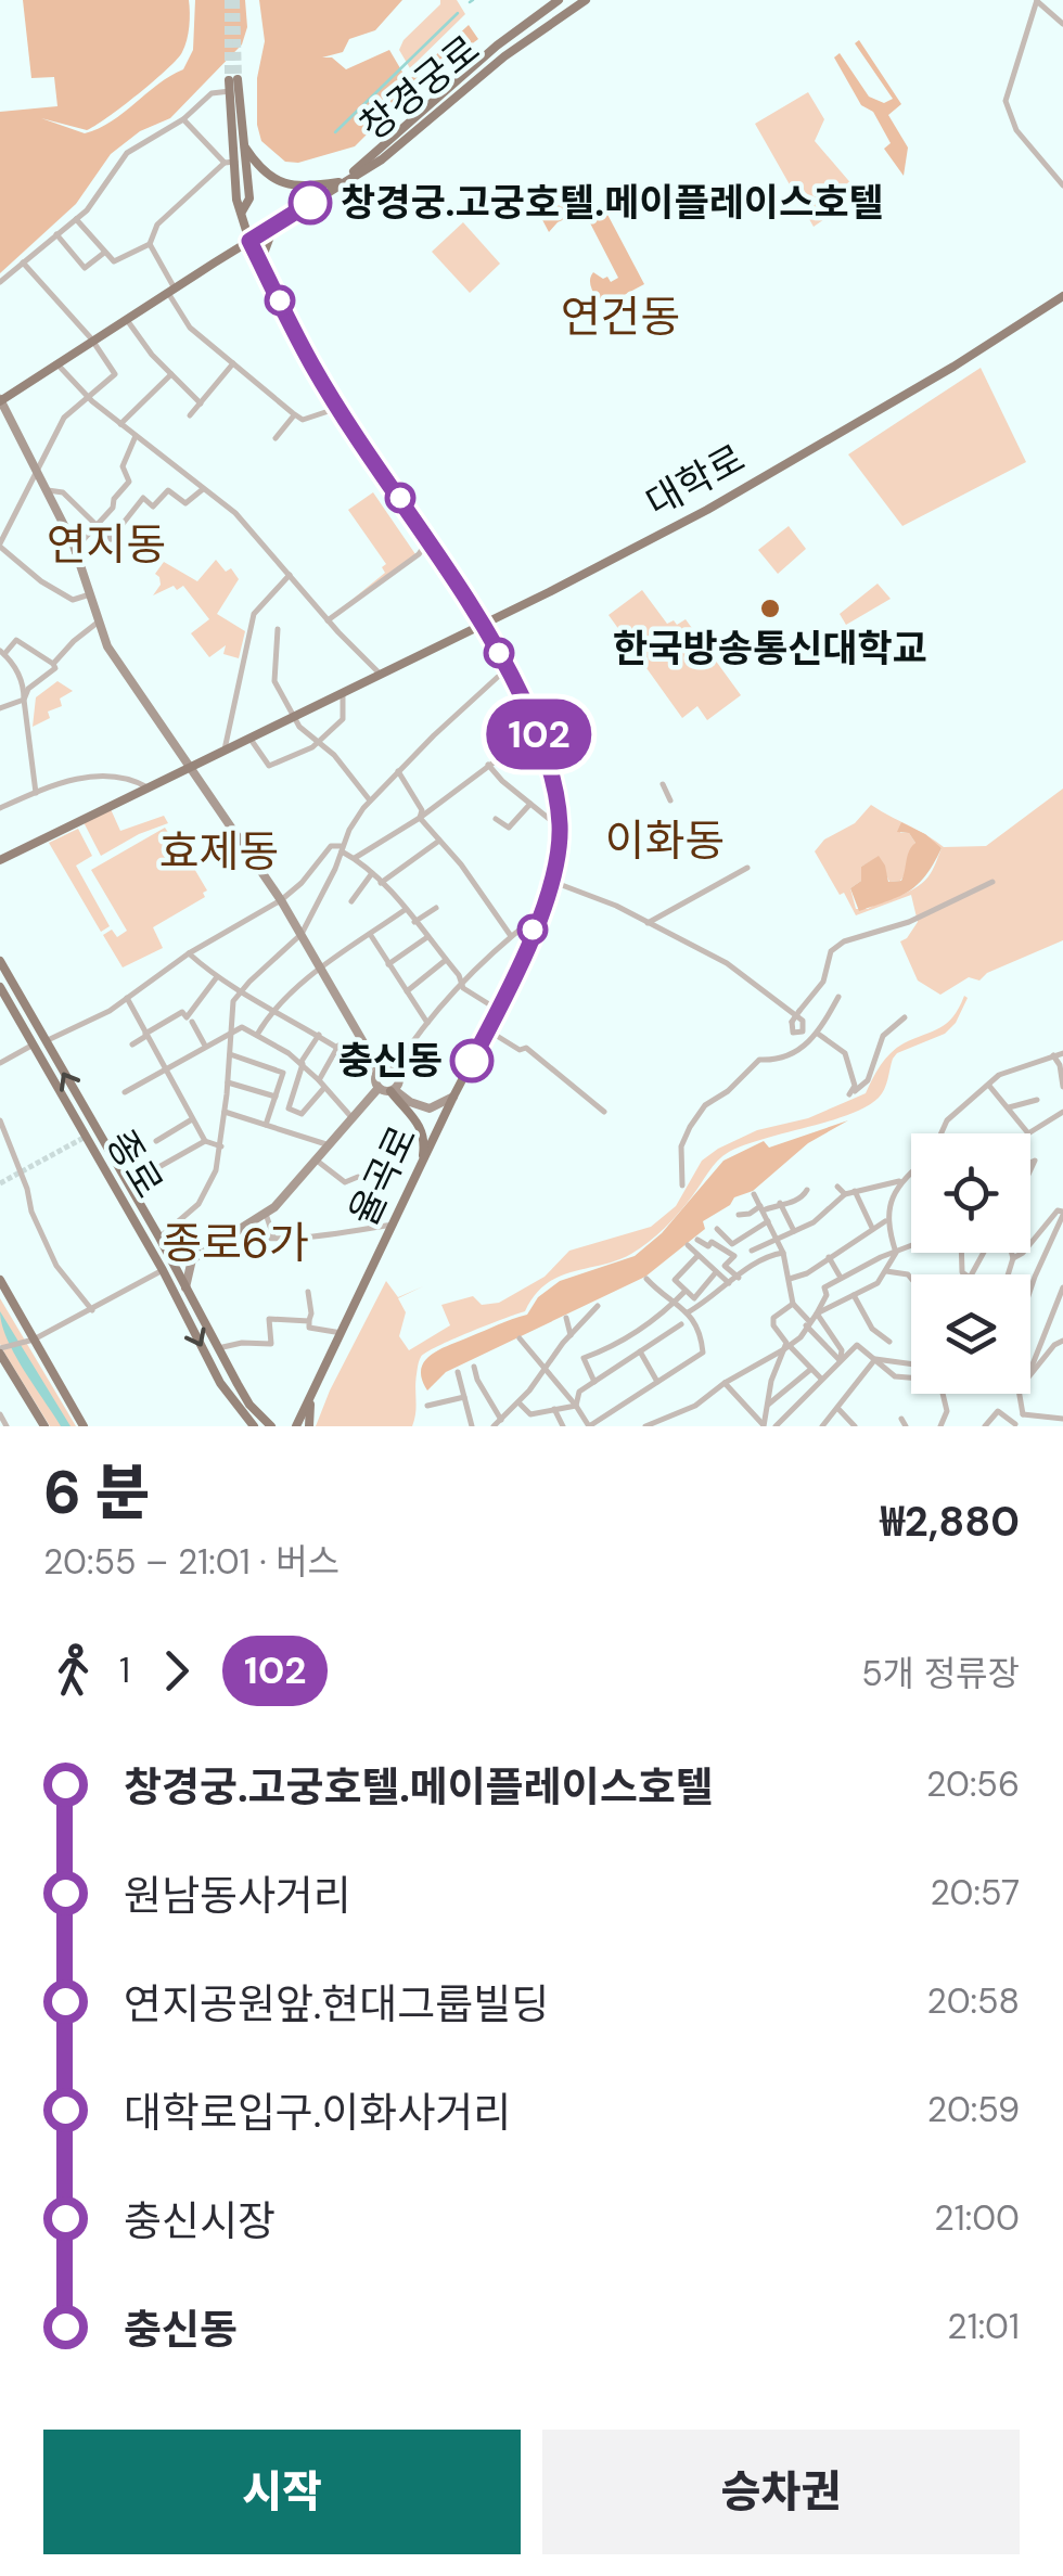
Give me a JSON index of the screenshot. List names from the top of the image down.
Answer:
{
  "streets": {
    "main road": [
      "창경궁로",
      "대학로",
      "종로",
      "율곡로"
    ]
  },
  "crossings": [
    ["창경궁로", "율곡로"],
    ["대학로", "율곡로"]
  ],
  "districts": [
    "연건동",
    "연지동",
    "이화동",
    "효제동",
    "종로6가"
  ],
  "places": ["창경궁.고궁호텔.메이플레이스호텔", "한국방송통신대학교", "충신동"],
  "lines": ["bus line 102"],
  "page": {
    "on_map": "102",
    "heading": ["6 분", "20:55 – 21:01 · 버스", "₩2,880"],
    "legs": ["1", "102", "5개 정류장"],
    "list": [
      {
        "name": "창경궁.고궁호텔.메이플레이스호텔",
        "value": "20:56"
      },
      {
        "name": "원남동사거리",
        "value": "20:57"
      },
      {
        "name": "연지공원앞.현대그룹빌딩",
        "value": "20:58"
      },
      {
        "name": "대학로입구.이화사거리",
        "value": "20:59"
      },
      {
        "name": "충신시장",
        "value": "21:00"
      },
      {
        "name": "충신동",
        "value": "21:01"
      }
    ],
    "buttons": ["시작", "승차권"]
  }
}
